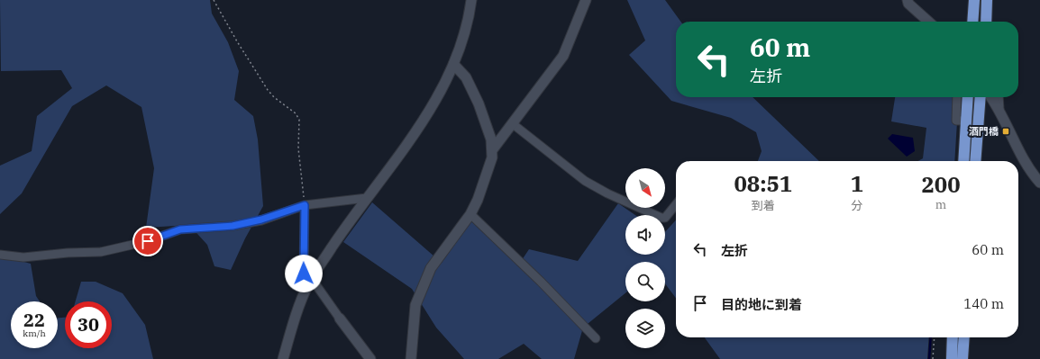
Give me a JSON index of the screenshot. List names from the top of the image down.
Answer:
{
  "places": {
    "transit": ["酒門橋"]
  },
  "north": "bottom right",
  "page": {
    "turn": ["60 m", "左折"],
    "eta": [
      "08:51",
      "到着",
      "1",
      "分",
      "200",
      "m"
    ],
    "list": [
      {
        "name": "左折",
        "value": "60 m"
      },
      {
        "name": "目的地に到着",
        "value": "140 m"
      }
    ],
    "speed": "22 km/h",
    "limit": "30"
  }
}
